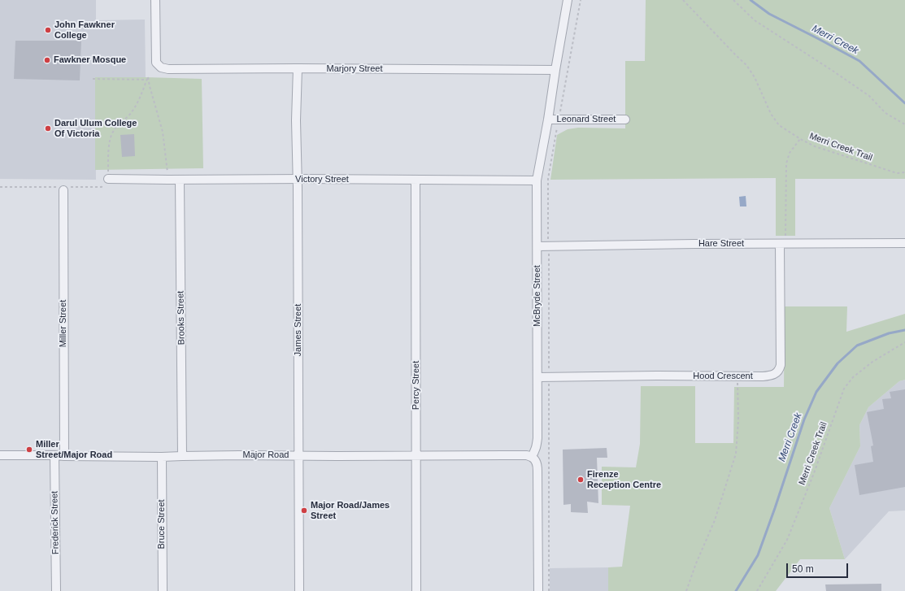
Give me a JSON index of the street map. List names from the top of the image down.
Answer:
{
  "streets": {
    "street": [
      "Marjory Street",
      "Leonard Street",
      "Victory Street",
      "Hare Street",
      "McBryde Street",
      "Brooks Street",
      "Miller Street",
      "James Street",
      "Hood Crescent",
      "Percy Street",
      "Major Road",
      "Frederick Street",
      "Bruce Street"
    ],
    "path": ["Merri Creek Trail"]
  },
  "crossings": [
    ["Marjory Street", "McBryde Street"],
    ["Marjory Street", "James Street"],
    ["Leonard Street", "McBryde Street"],
    ["Victory Street", "McBryde Street"],
    ["Victory Street", "Brooks Street"],
    ["Victory Street", "James Street"],
    ["Victory Street", "Percy Street"],
    ["Hare Street", "McBryde Street"],
    ["Hare Street", "Hood Crescent"],
    ["McBryde Street", "Hood Crescent"],
    ["McBryde Street", "Major Road"],
    ["Brooks Street", "Major Road"],
    ["Miller Street", "Major Road"],
    ["James Street", "Major Road"],
    ["Percy Street", "Major Road"],
    ["Major Road", "Frederick Street"],
    ["Major Road", "Bruce Street"]
  ],
  "water": ["Merri Creek"],
  "places": [
    "John Fawkner College",
    "Fawkner Mosque",
    "Darul Ulum College Of Victoria",
    "Miller Street/Major Road",
    "Firenze Reception Centre",
    "Major Road/James Street"
  ],
  "scale_bar": "50 m"
}
